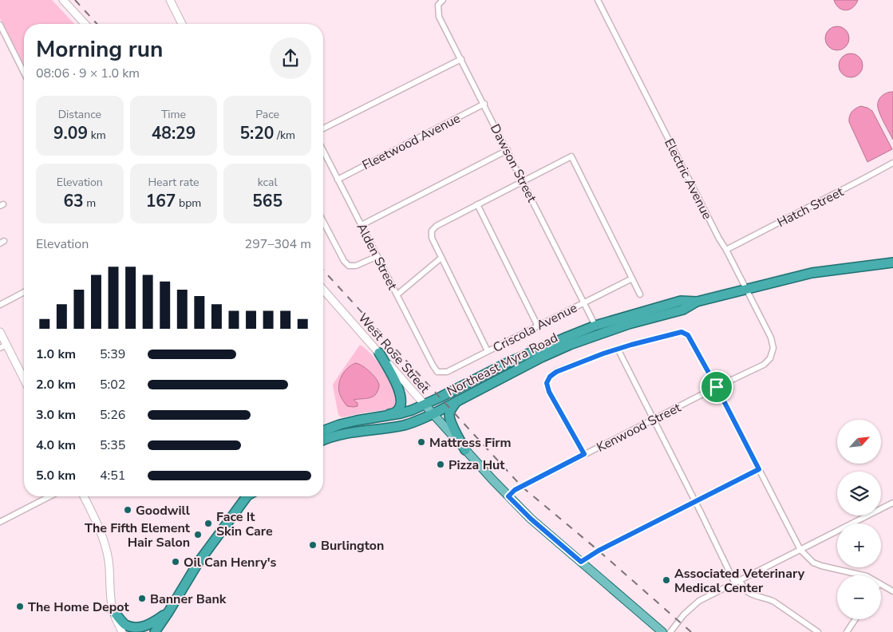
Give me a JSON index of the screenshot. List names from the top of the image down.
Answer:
{
  "streets": {
    "highway": ["Northeast Myra Road"],
    "main road": ["West Rose Street"],
    "street": [
      "Fleetwood Avenue",
      "Dawson Street",
      "Electric Avenue",
      "Hatch Street",
      "Alden Street",
      "Criscola Avenue",
      "Kenwood Street"
    ]
  },
  "crossings": [
    ["Fleetwood Avenue", "Dawson Street"],
    ["Fleetwood Avenue", "Alden Street"],
    ["Dawson Street", "Criscola Avenue"],
    ["Dawson Street", "Northeast Myra Road"],
    ["Electric Avenue", "Hatch Street"],
    ["Electric Avenue", "Northeast Myra Road"],
    ["Electric Avenue", "Kenwood Street"],
    ["Alden Street", "Criscola Avenue"],
    ["West Rose Street", "Northeast Myra Road"],
    ["West Rose Street", "Kenwood Street"]
  ],
  "places": [
    "Mattress Firm",
    "Pizza Hut",
    "Goodwill",
    "Face It Skin Care",
    "The Fifth Element Hair Salon",
    "Burlington",
    "Oil Can Henry's",
    "Associated Veterinary Medical Center",
    "Banner Bank",
    "The Home Depot"
  ],
  "north": "top right",
  "page": {
    "heading": ["Morning run", "08:06 · 9 × 1.0 km"],
    "stats": [
      ["Distance", "9.09 km"],
      ["Time", "48:29"],
      ["Pace", "5:20 /km"],
      ["Elevation", "63 m"],
      ["Heart rate", "167 bpm"],
      ["kcal", "565"]
    ],
    "chart": ["Elevation", "297–304 m"],
    "list": [
      {
        "name": "1.0 km",
        "note": "5:39"
      },
      {
        "name": "2.0 km",
        "note": "5:02"
      },
      {
        "name": "3.0 km",
        "note": "5:26"
      },
      {
        "name": "4.0 km",
        "note": "5:35"
      },
      {
        "name": "5.0 km",
        "note": "4:51"
      }
    ],
    "map_buttons": ["+", "−"]
  }
}
